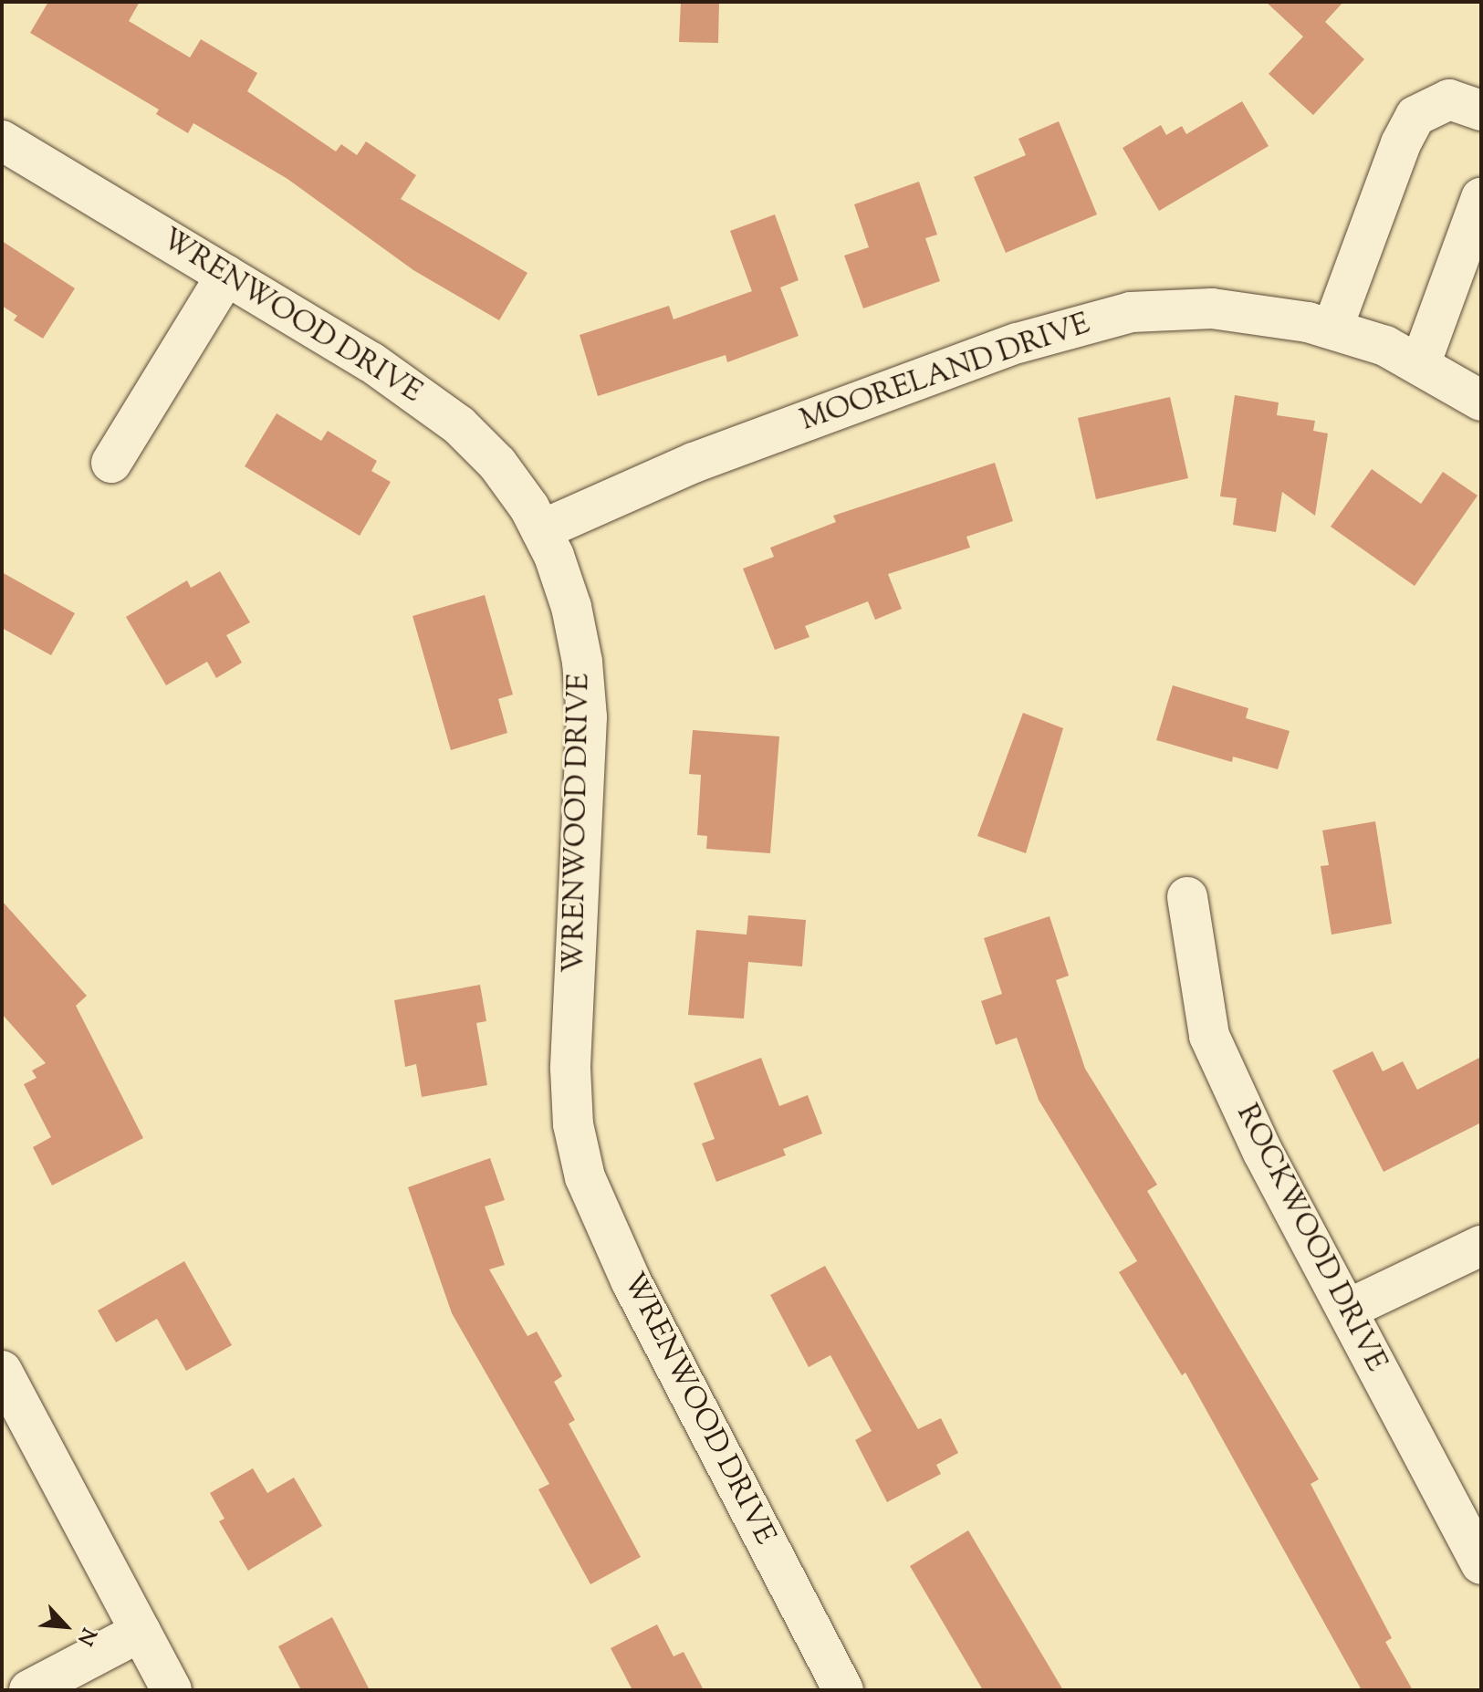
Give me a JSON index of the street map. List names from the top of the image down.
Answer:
{
  "streets": {
    "street": ["WRENWOOD DRIVE", "MOORELAND DRIVE", "ROCKWOOD DRIVE"]
  },
  "crossings": [
    ["WRENWOOD DRIVE", "MOORELAND DRIVE"]
  ],
  "north": "bottom right"
}
